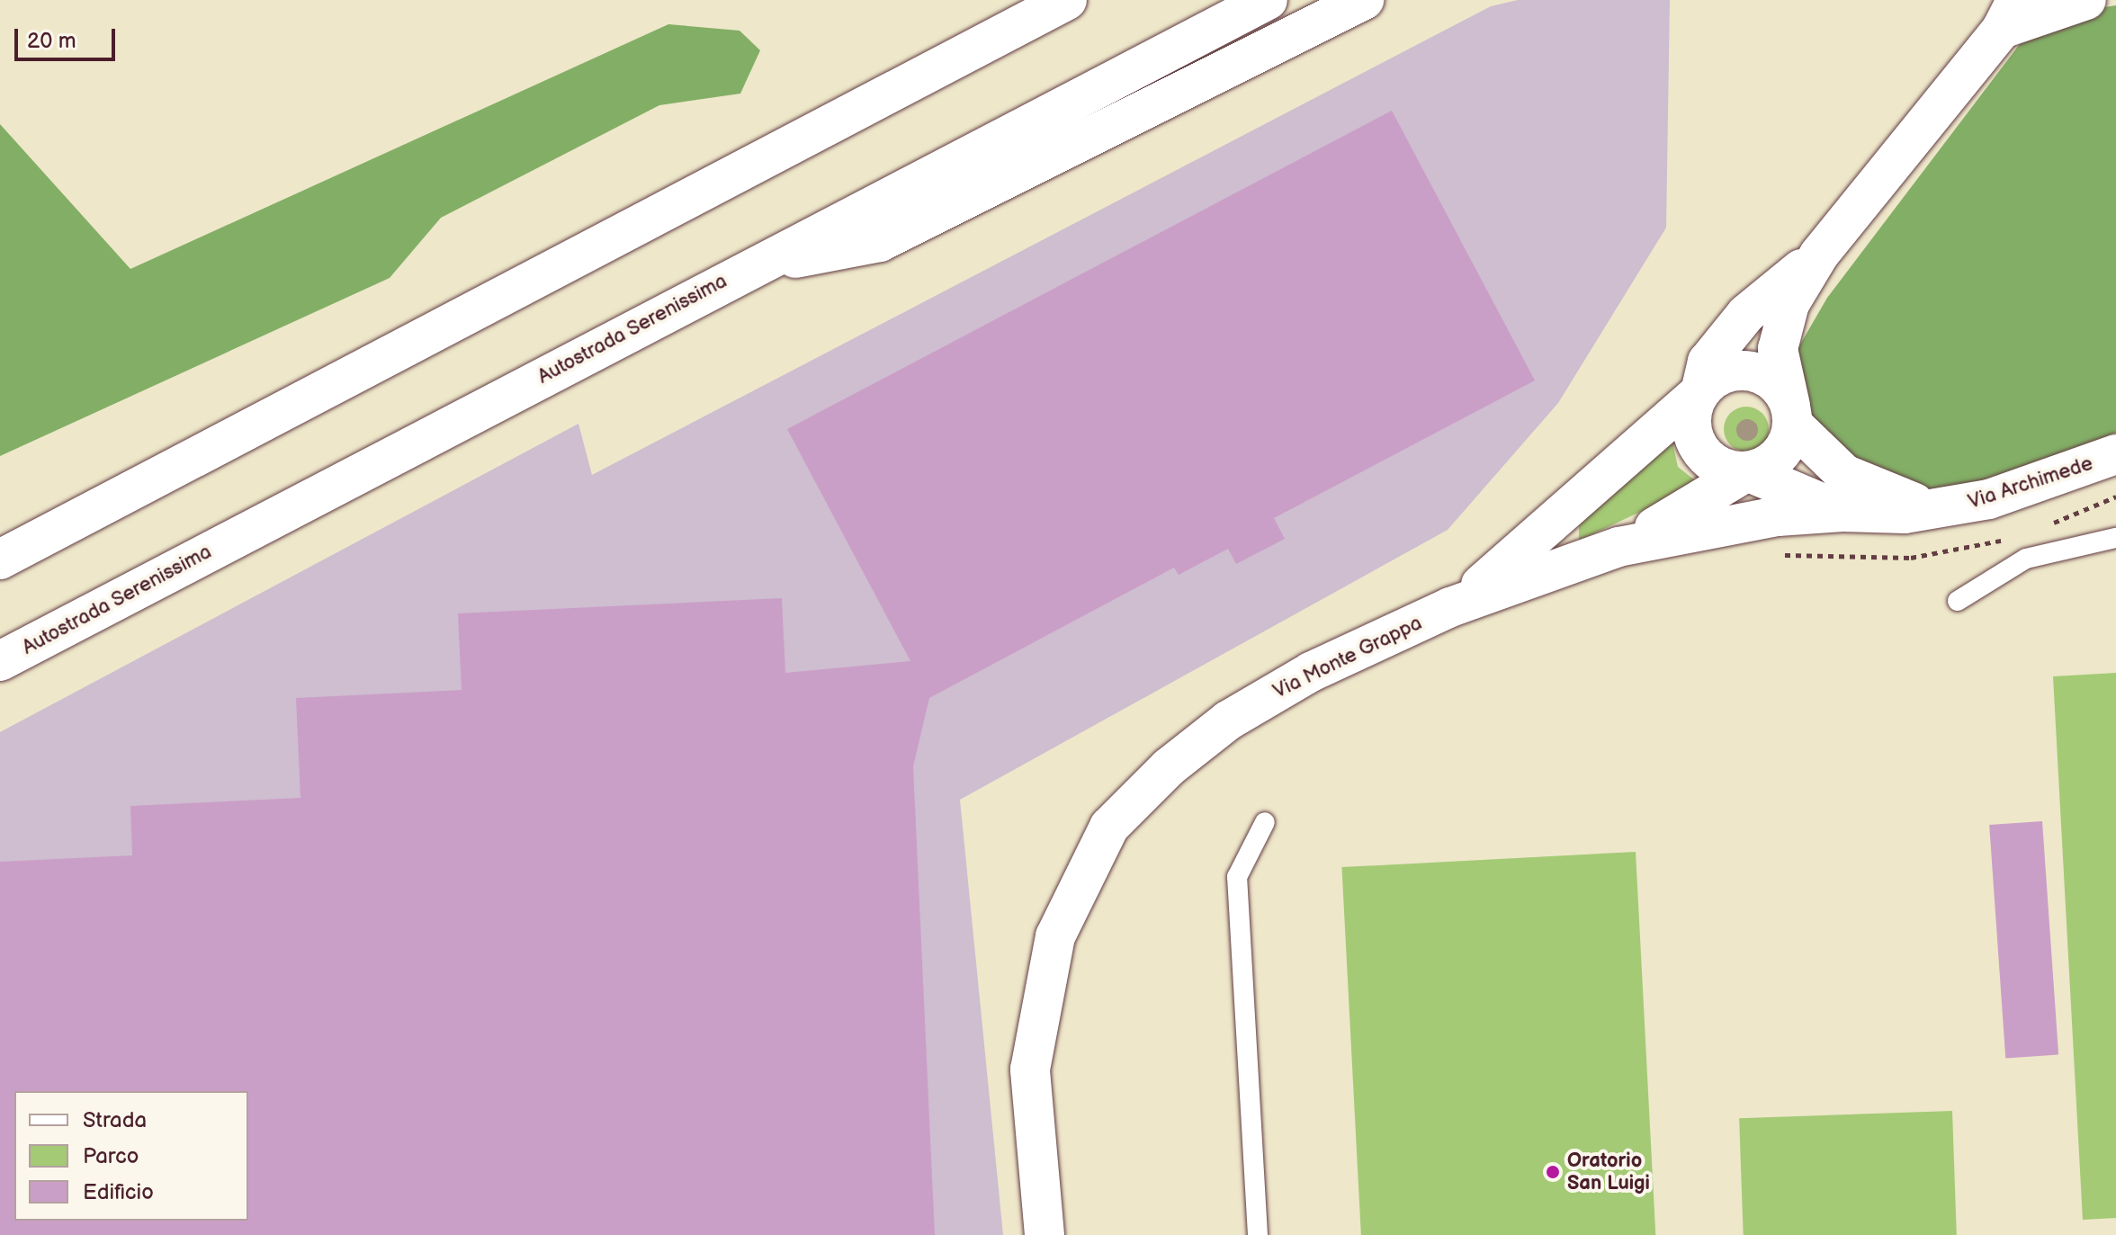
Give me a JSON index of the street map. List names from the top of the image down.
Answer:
{
  "streets": {
    "main road": ["Autostrada Serenissima", "Via Archimede", "Via Monte Grappa"]
  },
  "crossings": [
    ["Via Archimede", "Via Monte Grappa"]
  ],
  "places": ["Oratorio San Luigi"],
  "legend": ["Strada", "Parco", "Edificio"],
  "scale_bar": "20 m"
}
